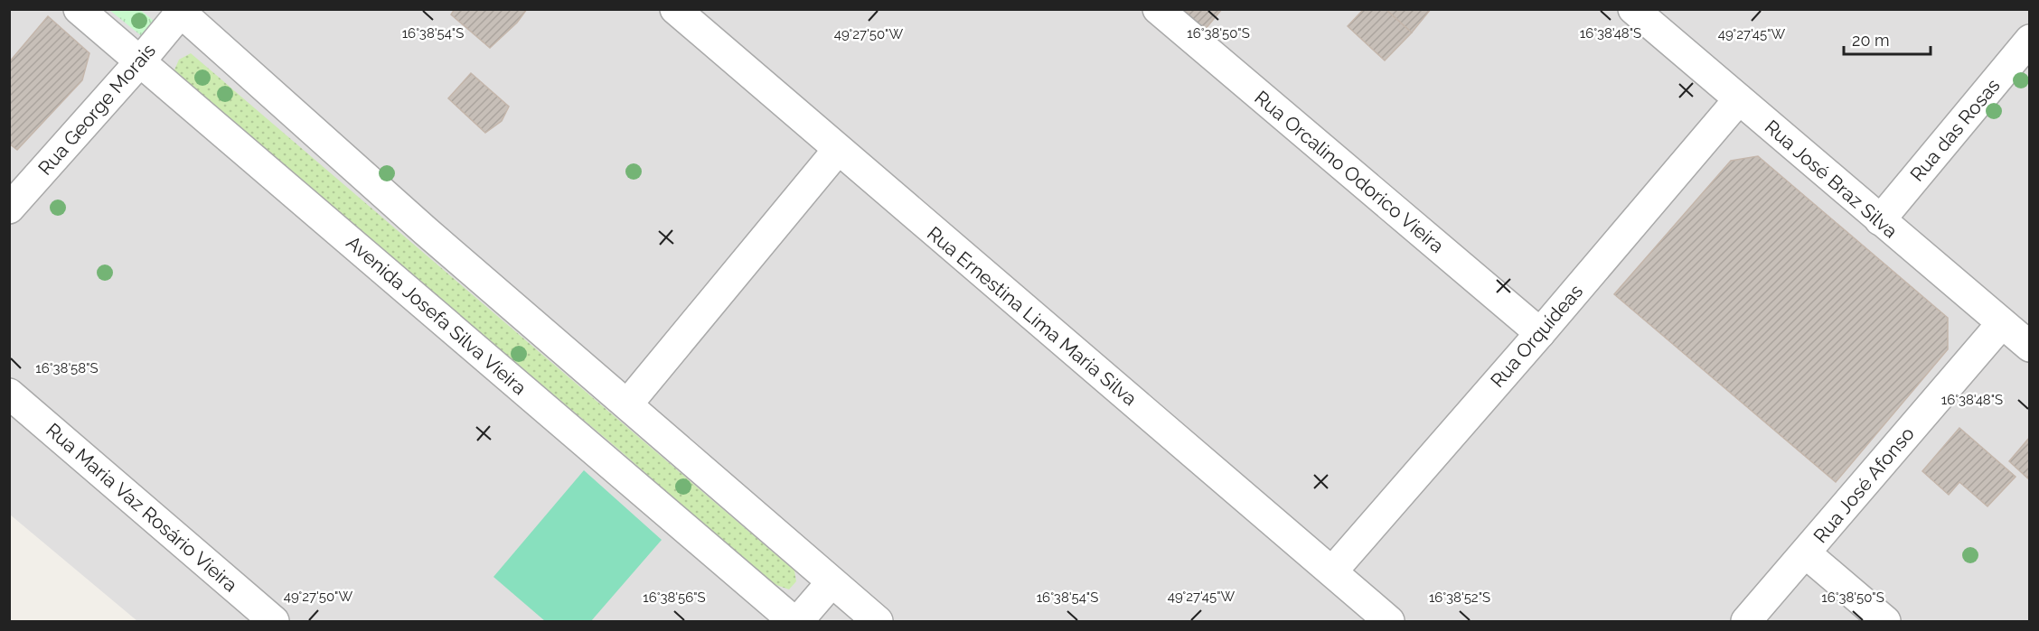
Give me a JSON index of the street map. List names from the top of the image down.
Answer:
{
  "streets": {
    "street": [
      "Rua George Morais",
      "Rua das Rosas",
      "Rua Orcalino Odorico Vieira",
      "Rua José Braz Silva",
      "Avenida Josefa Silva Vieira",
      "Rua Ernestina Lima Maria Silva",
      "Rua Orquídeas",
      "Rua José Afonso",
      "Rua Maria Vaz Rosário Vieira"
    ]
  },
  "crossings": [
    ["Rua George Morais", "Avenida Josefa Silva Vieira"],
    ["Rua das Rosas", "Rua José Braz Silva"],
    ["Rua Orcalino Odorico Vieira", "Rua Orquídeas"],
    ["Rua José Braz Silva", "Rua Orquídeas"],
    ["Rua José Braz Silva", "Rua José Afonso"],
    ["Rua Ernestina Lima Maria Silva", "Rua Orquídeas"]
  ],
  "scale_bar": "20 m",
  "coordinates": [
    "16°38'54\"S",
    "16°38'50\"S",
    "16°38'48\"S",
    "49°27'50\"W",
    "49°27'45\"W",
    "16°38'58\"S",
    "16°38'56\"S",
    "16°38'52\"S"
  ]
}
